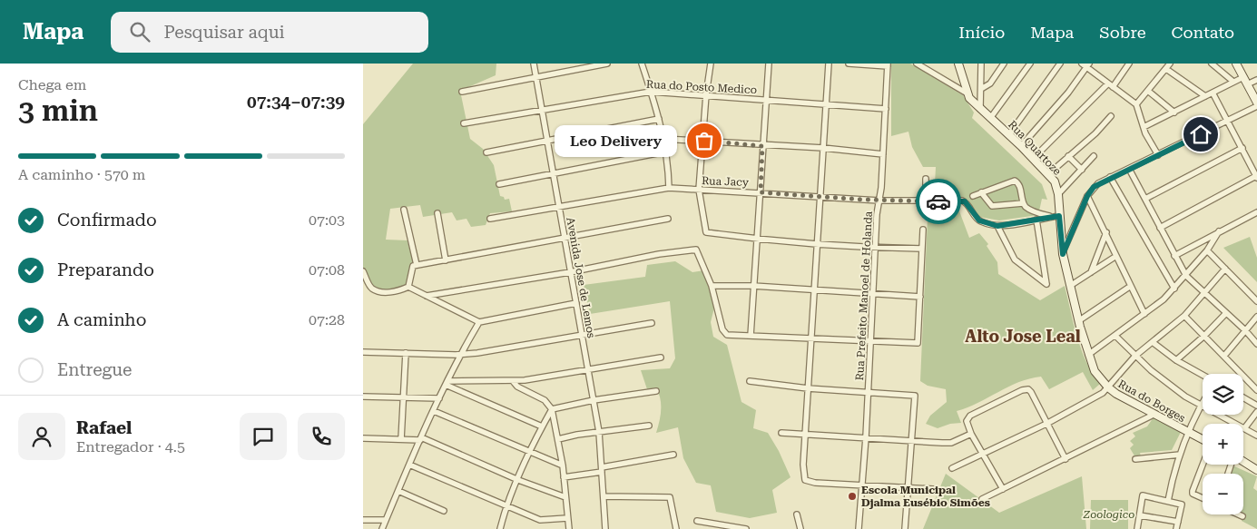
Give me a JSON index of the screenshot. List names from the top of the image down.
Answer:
{
  "streets": {
    "street": [
      "Rua do Posto Medico",
      "Rua Quartoze",
      "Rua Jacy",
      "Avenida Jose de Lemos",
      "Rua Prefeito Manoel de Holanda",
      "Rua do Borges"
    ]
  },
  "crossings": [
    ["Rua do Posto Medico", "Avenida Jose de Lemos"],
    ["Rua do Posto Medico", "Rua Prefeito Manoel de Holanda"],
    ["Rua Quartoze", "Rua do Borges"],
    ["Rua Jacy", "Avenida Jose de Lemos"],
    ["Rua Jacy", "Rua Prefeito Manoel de Holanda"]
  ],
  "districts": ["Alto Jose Leal"],
  "parks": ["Zoologico"],
  "places": ["Leo Delivery", "Escola Municipal Djalma Eusébio Simões"],
  "page": {
    "header": "Mapa",
    "search": "Pesquisar aqui",
    "nav": [
      "Início",
      "Mapa",
      "Sobre",
      "Contato"
    ],
    "heading": ["3 min", "Chega em", "07:34–07:39"],
    "panel": ["Rafael", "Entregador · 4.5"],
    "bubble": "Leo Delivery",
    "bar": "A caminho · 570 m",
    "list": [
      ["Confirmado", "07:03"],
      ["Preparando", "07:08"],
      ["A caminho", "07:28"],
      "Entregue"
    ],
    "map_buttons": ["+", "−"]
  }
}
